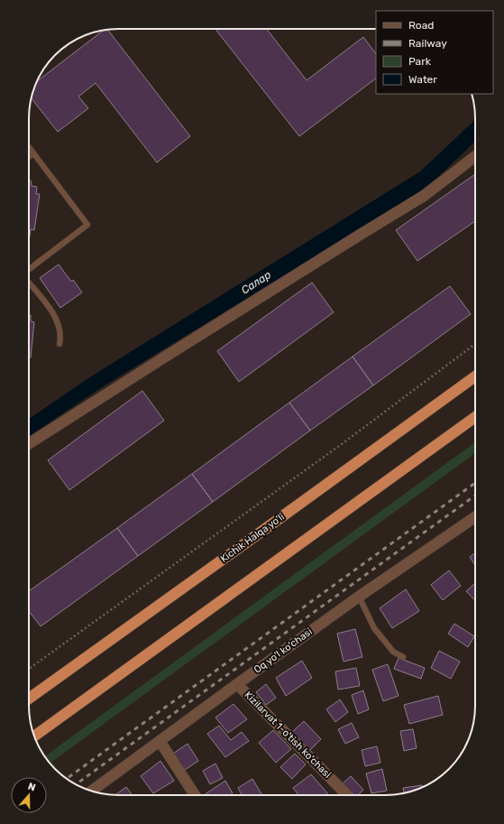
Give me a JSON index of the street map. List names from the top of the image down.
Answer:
{
  "streets": {
    "highway": ["Kichik Halqa yo'li"],
    "street": ["Oq yo'l ko'chasi", "Kizilarvat 1-o'tish ko'chasi"]
  },
  "crossings": [
    ["Oq yo'l ko'chasi", "Kizilarvat 1-o'tish ko'chasi"]
  ],
  "water": ["Салар"],
  "legend": [
    "Road",
    "Railway",
    "Park",
    "Water"
  ],
  "north": "top"
}
